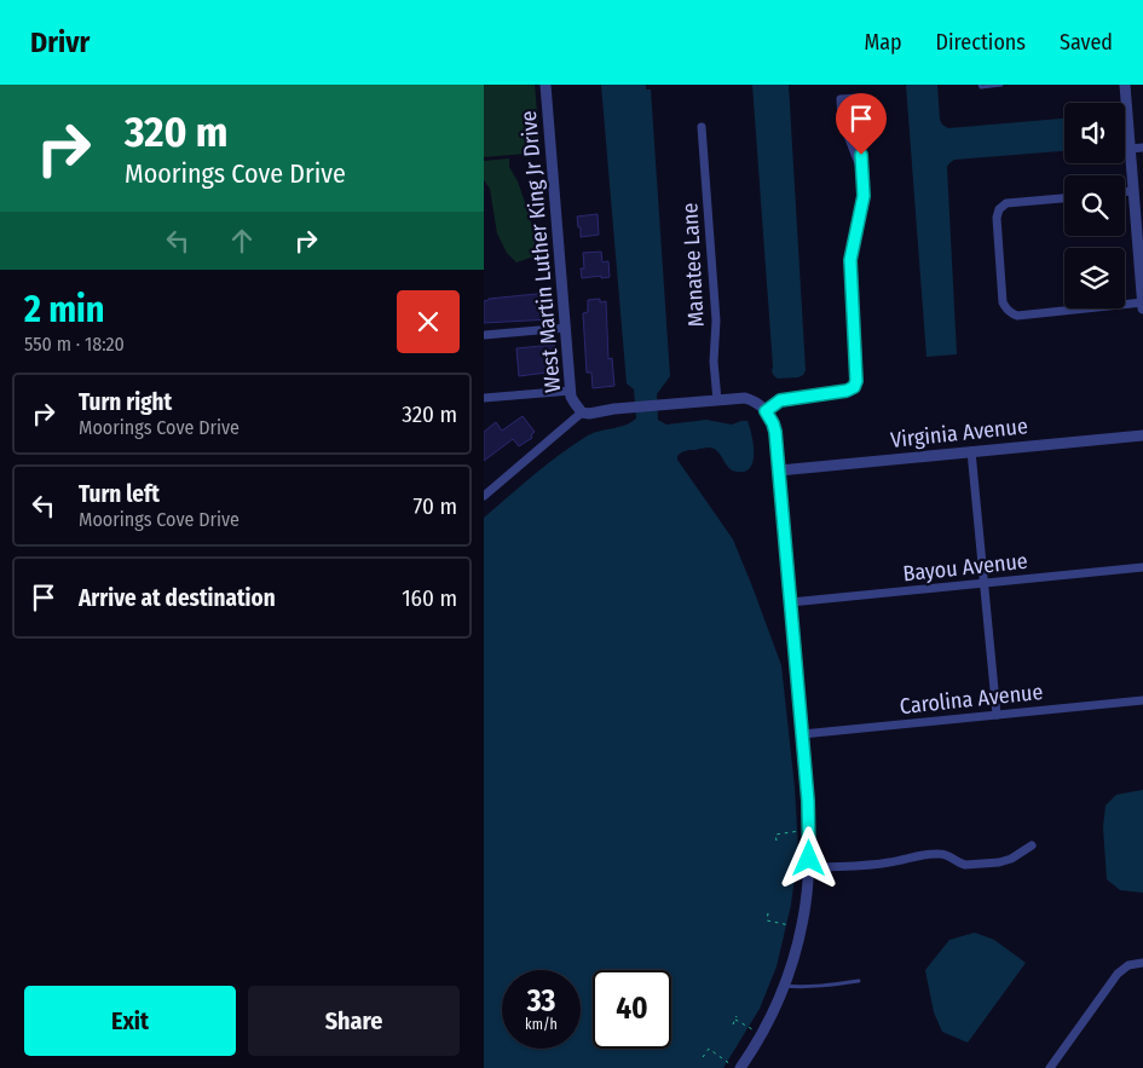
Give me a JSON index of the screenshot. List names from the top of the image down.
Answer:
{
  "streets": {
    "street": [
      "West Martin Luther King Jr Drive",
      "Manatee Lane",
      "Virginia Avenue",
      "Bayou Avenue",
      "Carolina Avenue"
    ]
  },
  "page": {
    "header": "Drivr",
    "nav": ["Map", "Directions", "Saved"],
    "turn": ["320 m", "Moorings Cove Drive"],
    "heading": ["2 min", "550 m · 18:20"],
    "list": [
      {
        "name": "Turn right",
        "note": "Moorings Cove Drive",
        "value": "320 m"
      },
      {
        "name": "Turn left",
        "note": "Moorings Cove Drive",
        "value": "70 m"
      },
      {
        "name": "Arrive at destination",
        "value": "160 m"
      }
    ],
    "speed": "33 km/h",
    "limit": "40",
    "buttons": ["Exit", "Share"]
  }
}
